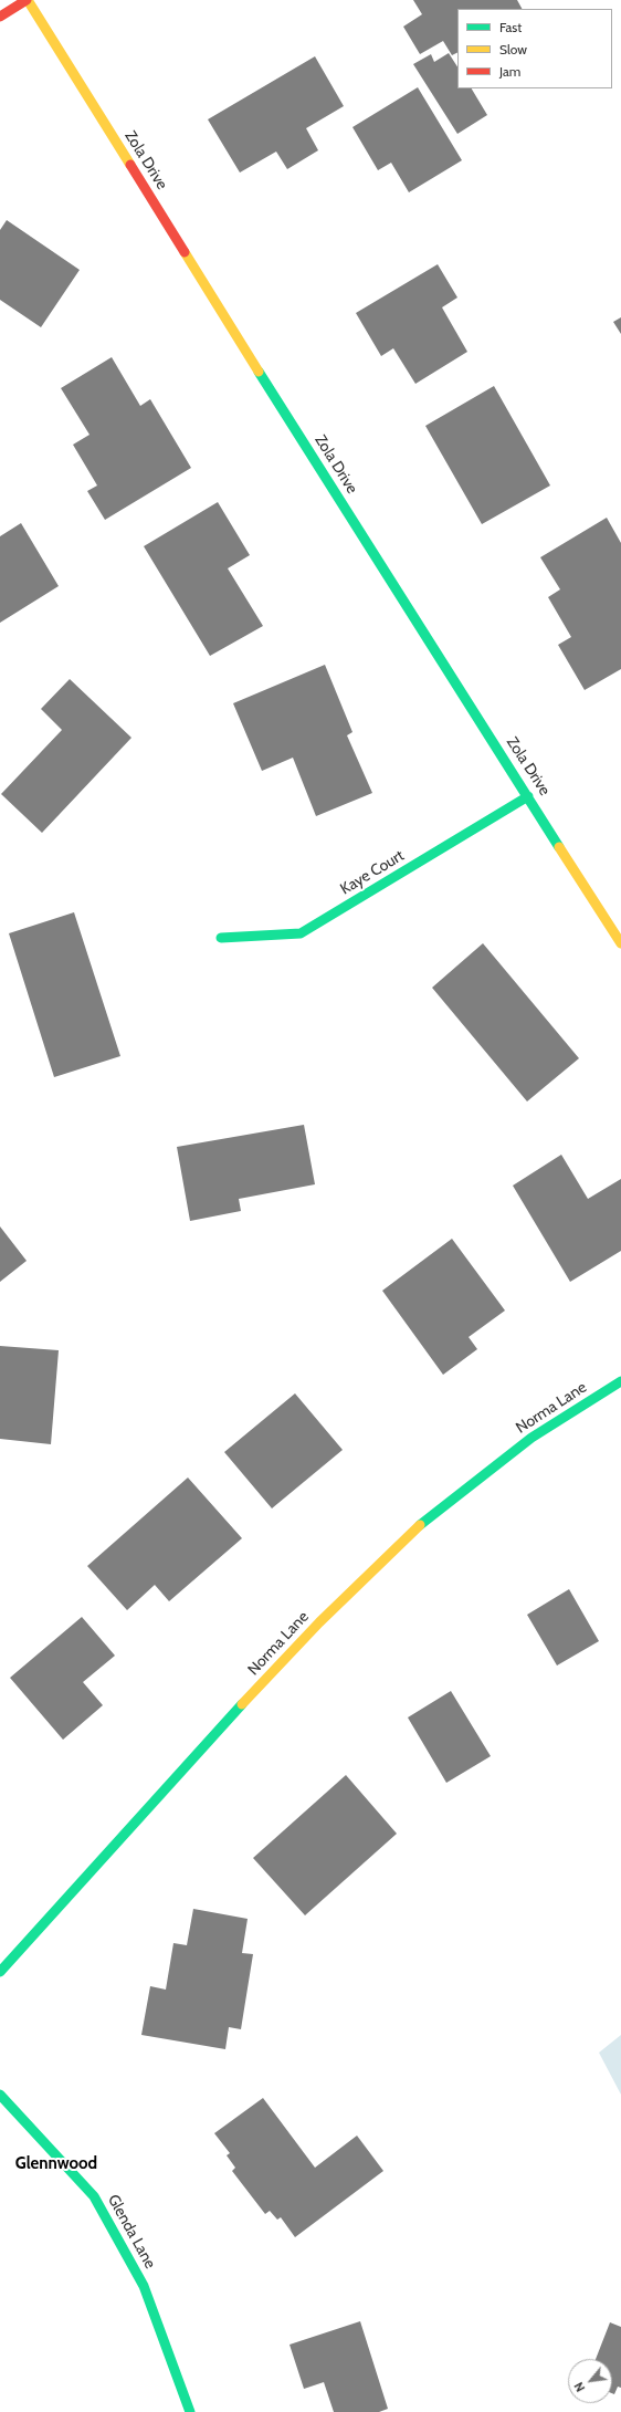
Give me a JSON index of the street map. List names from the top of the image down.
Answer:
{
  "streets": {
    "street": [
      "Zola Drive",
      "Kaye Court",
      "Norma Lane",
      "Glenda Lane"
    ]
  },
  "crossings": [
    ["Zola Drive", "Kaye Court"]
  ],
  "districts": ["Glennwood"],
  "legend": ["Fast", "Slow", "Jam"],
  "north": "bottom left"
}
